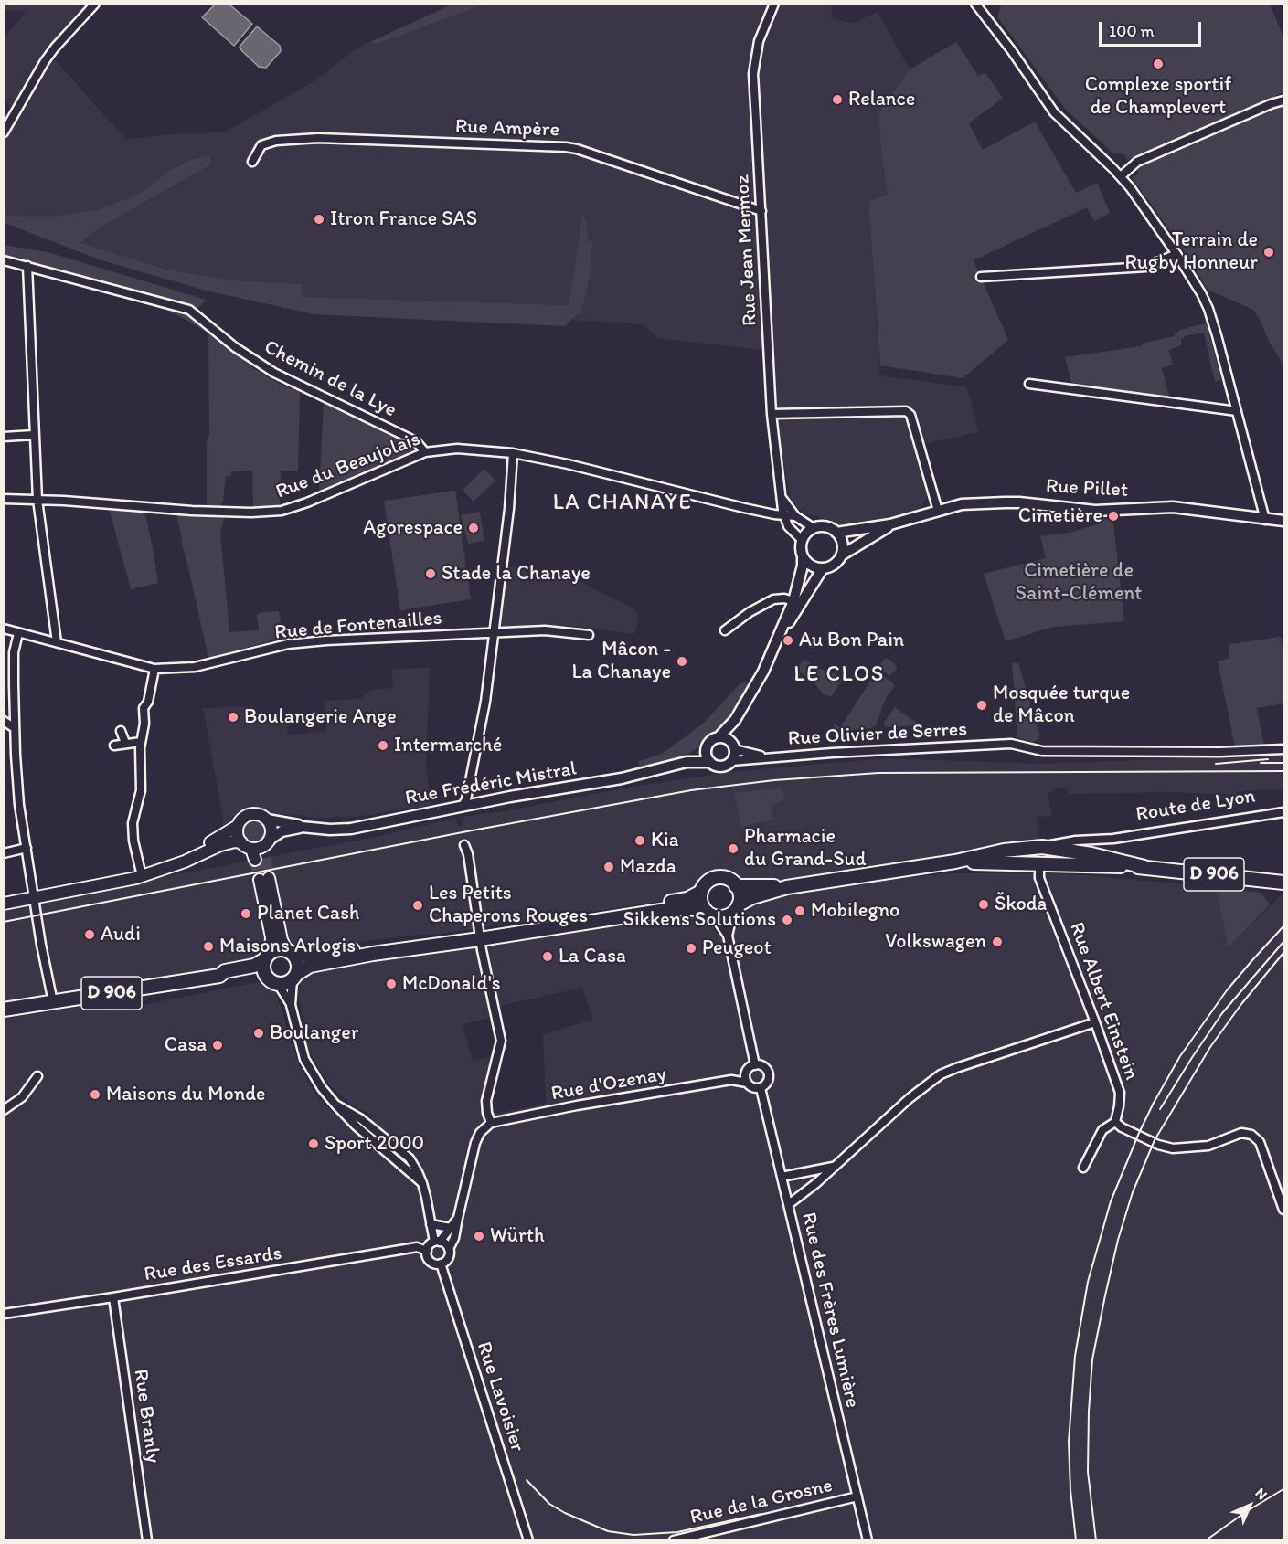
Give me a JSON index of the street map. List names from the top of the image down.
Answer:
{
  "streets": {
    "main road": ["D 906"],
    "street": [
      "Rue Ampère",
      "Rue Jean Mermoz",
      "Chemin de la Lye",
      "Rue du Beaujolais",
      "Rue Pillet",
      "Rue de Fontenailles",
      "Rue Olivier de Serres",
      "Rue Frédéric Mistral",
      "Route de Lyon",
      "Rue Albert Einstein",
      "Rue d'Ozenay",
      "Rue des Essards",
      "Rue des Frères Lumière",
      "Rue Lavoisier",
      "Rue Branly",
      "Rue de la Grosne"
    ]
  },
  "crossings": [
    ["Rue Ampère", "Rue Jean Mermoz"],
    ["Rue Jean Mermoz", "Rue du Beaujolais"],
    ["Chemin de la Lye", "Rue du Beaujolais"],
    ["Rue Olivier de Serres", "Rue Frédéric Mistral"],
    ["Route de Lyon", "D 906"],
    ["D 906", "Rue Albert Einstein"],
    ["Rue d'Ozenay", "Rue des Frères Lumière"],
    ["Rue des Essards", "Rue Lavoisier"],
    ["Rue des Essards", "Rue Branly"],
    ["Rue des Frères Lumière", "Rue de la Grosne"]
  ],
  "districts": ["LA CHANAYE", "LE CLOS"],
  "parks": ["Cimetière de Saint-Clément"],
  "places": [
    "Complexe sportif de Champlevert",
    "Relance",
    "Itron France SAS",
    "Terrain de Rugby Honneur",
    "Cimetière",
    "Agorespace",
    "Stade la Chanaye",
    "Au Bon Pain",
    "Mâcon - La Chanaye",
    "Mosquée turque de Mâcon",
    "Boulangerie Ange",
    "Intermarché",
    "Kia",
    "Pharmacie du Grand-Sud",
    "Mazda",
    "Škoda",
    "Les Petits Chaperons Rouges",
    "Mobilegno",
    "Planet Cash",
    "Sikkens Solutions",
    "Audi",
    "Volkswagen",
    "Maisons Arlogis",
    "Peugeot",
    "La Casa",
    "McDonald's",
    "Boulanger",
    "Casa",
    "Maisons du Monde",
    "Sport 2000",
    "Würth"
  ],
  "scale_bar": "100 m",
  "north": "top right"
}
